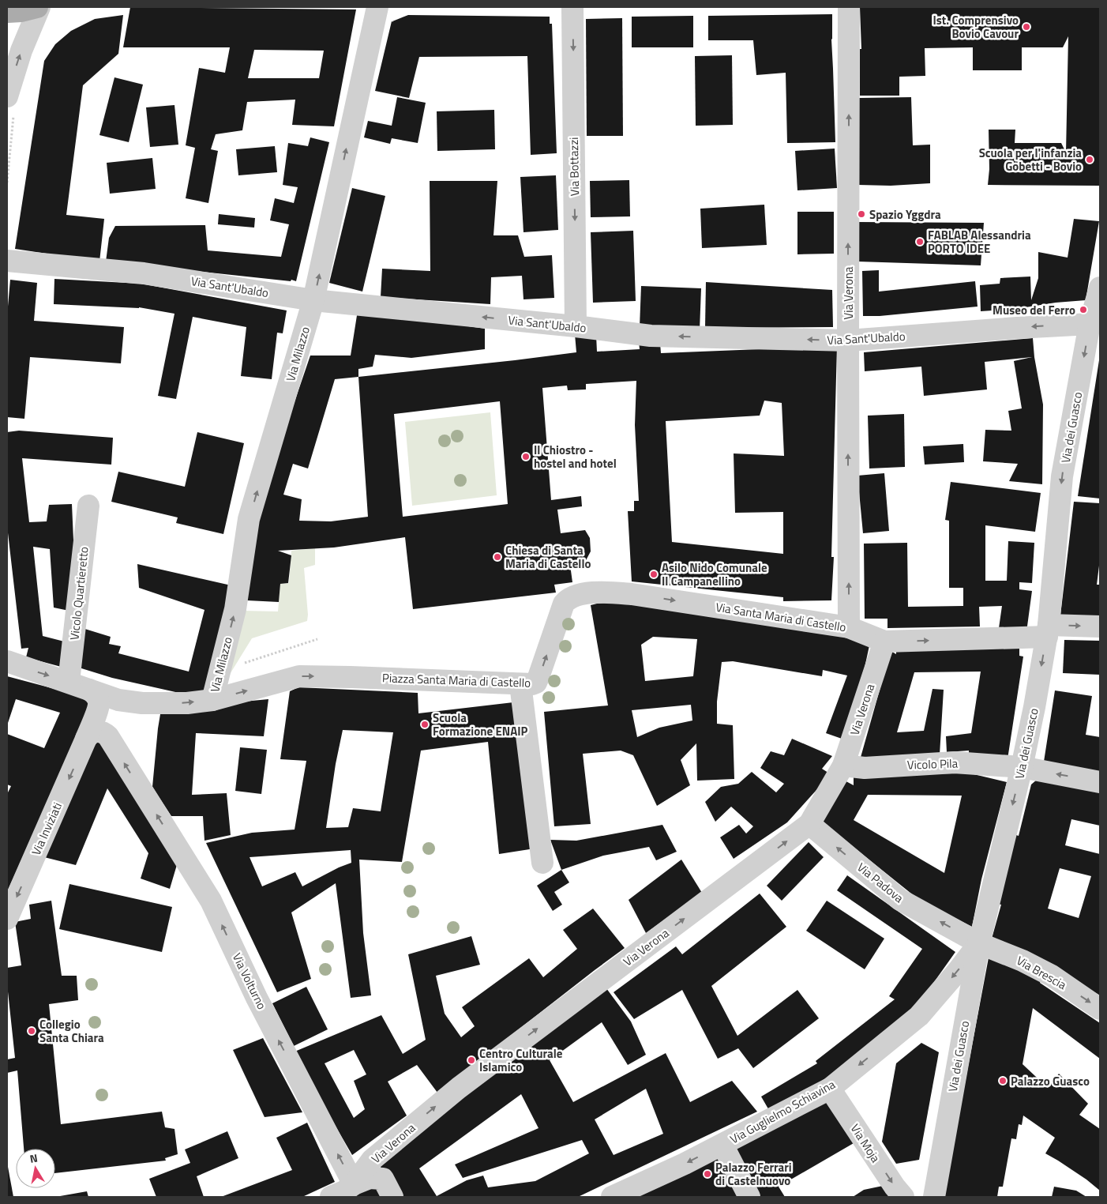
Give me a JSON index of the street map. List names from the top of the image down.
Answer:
{
  "streets": {
    "street": [
      "Via Bottazzi",
      "Via Sant'Ubaldo",
      "Via Verona",
      "Via Milazzo",
      "Via dei Guasco",
      "Vicolo Quartieretto",
      "Via Santa Maria di Castello",
      "Piazza Santa Maria di Castello",
      "Vicolo Pila",
      "Via Inviziati",
      "Via Padova",
      "Via Brescia",
      "Via Volturno",
      "Via Guglielmo Schiavina",
      "Via Moja"
    ]
  },
  "crossings": [
    ["Via Bottazzi", "Via Sant'Ubaldo"],
    ["Via Sant'Ubaldo", "Via Verona"],
    ["Via Sant'Ubaldo", "Via Milazzo"],
    ["Via Sant'Ubaldo", "Via dei Guasco"],
    ["Via Verona", "Via Santa Maria di Castello"],
    ["Via Verona", "Vicolo Pila"],
    ["Via Verona", "Via Padova"],
    ["Via Verona", "Via Volturno"],
    ["Via Milazzo", "Piazza Santa Maria di Castello"],
    ["Via dei Guasco", "Via Santa Maria di Castello"],
    ["Via dei Guasco", "Vicolo Pila"],
    ["Via dei Guasco", "Via Padova"],
    ["Via dei Guasco", "Via Brescia"],
    ["Via dei Guasco", "Via Guglielmo Schiavina"],
    ["Via Santa Maria di Castello", "Piazza Santa Maria di Castello"],
    ["Via Padova", "Via Brescia"],
    ["Via Padova", "Via Guglielmo Schiavina"],
    ["Via Brescia", "Via Guglielmo Schiavina"],
    ["Via Guglielmo Schiavina", "Via Moja"]
  ],
  "one_way": [
    "Via Bottazzi",
    "Via Sant'Ubaldo",
    "Via Verona",
    "Via Milazzo",
    "Via dei Guasco",
    "Via Santa Maria di Castello",
    "Piazza Santa Maria di Castello",
    "Via Inviziati",
    "Via Padova",
    "Via Brescia",
    "Via Volturno",
    "Via Guglielmo Schiavina"
  ],
  "places": [
    "Ist. Comprensivo Bovio Cavour",
    "Scuola per l'infanzia Gobetti - Bovio",
    "Spazio Yggdra",
    "FABLAB Alessandria PORTO IDEE",
    "Museo del Ferro",
    "Il Chiostro - hostel and hotel",
    "Chiesa di Santa Maria di Castello",
    "Asilo Nido Comunale Il Campanellino",
    "Scuola Formazione ENAIP",
    "Collegio Santa Chiara",
    "Centro Culturale Islamico",
    "Palazzo Guasco",
    "Palazzo Ferrari di Castelnuovo"
  ],
  "north": "top"
}
